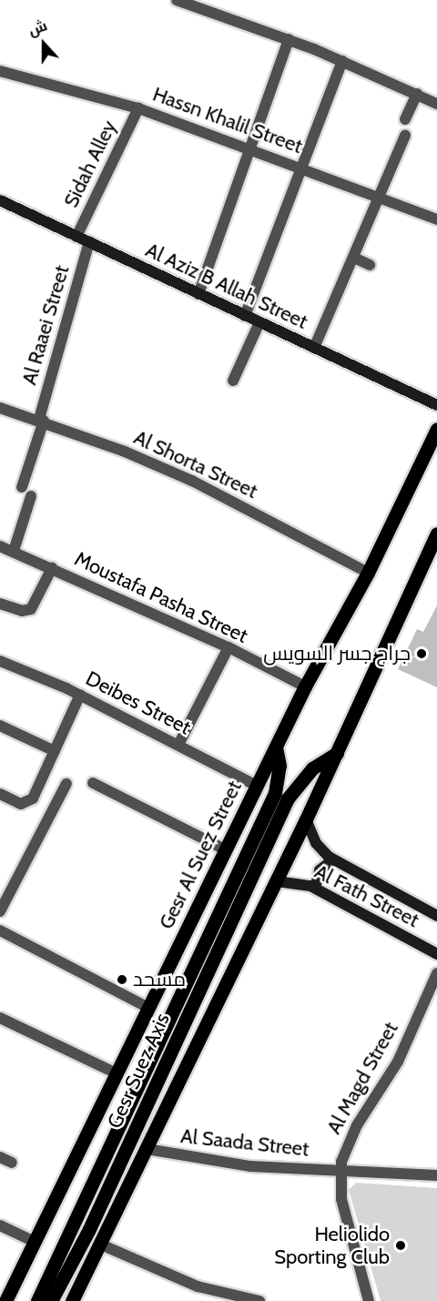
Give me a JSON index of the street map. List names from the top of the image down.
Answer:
{
  "streets": {
    "main road": [
      "Al Aziz B Allah Street",
      "Gesr Al Suez Street",
      "Al Fath Street",
      "Gesr Suez Axis"
    ],
    "street": [
      "Hassn Khalil Street",
      "Sidah Alley",
      "Al Raaei Street",
      "Al Shorta Street",
      "Moustafa Pasha Street",
      "Deibes Street",
      "Al Magd Street",
      "Al Saada Street"
    ]
  },
  "crossings": [
    ["Hassn Khalil Street", "Sidah Alley"],
    ["Sidah Alley", "Al Aziz B Allah Street"],
    ["Al Aziz B Allah Street", "Al Raaei Street"],
    ["Al Raaei Street", "Al Shorta Street"],
    ["Al Shorta Street", "Gesr Al Suez Street"],
    ["Moustafa Pasha Street", "Gesr Al Suez Street"],
    ["Deibes Street", "Gesr Al Suez Street"],
    ["Gesr Al Suez Street", "Gesr Suez Axis"],
    ["Al Magd Street", "Al Saada Street"]
  ],
  "places": ["جراج جسر السويس", "مسحد", "Heliolido Sporting Club"],
  "north": "top"
}
